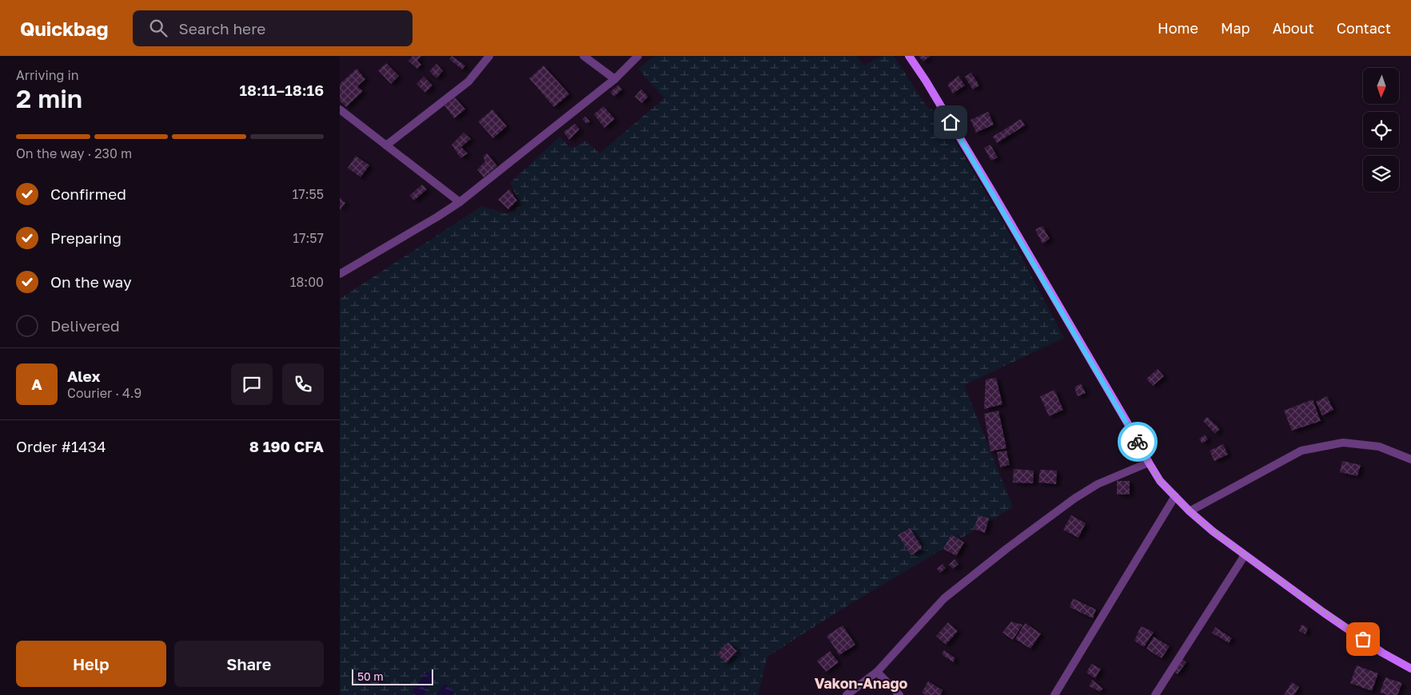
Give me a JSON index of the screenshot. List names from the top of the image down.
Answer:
{
  "districts": ["Vakon-Anago"],
  "scale_bar": "50 m",
  "north": "bottom",
  "page": {
    "header": "Quickbag",
    "search": "Search here",
    "nav": [
      "Home",
      "Map",
      "About",
      "Contact"
    ],
    "heading": ["2 min", "Arriving in", "18:11–18:16"],
    "panel": [
      "Alex",
      "Courier · 4.9",
      "Order #1434",
      "8 190 CFA"
    ],
    "bar": "On the way · 230 m",
    "list": [
      ["Confirmed", "17:55"],
      ["Preparing", "17:57"],
      ["On the way", "18:00"],
      "Delivered"
    ],
    "round": "A",
    "buttons": ["Help", "Share"],
    "scale": "50 m"
  }
}
